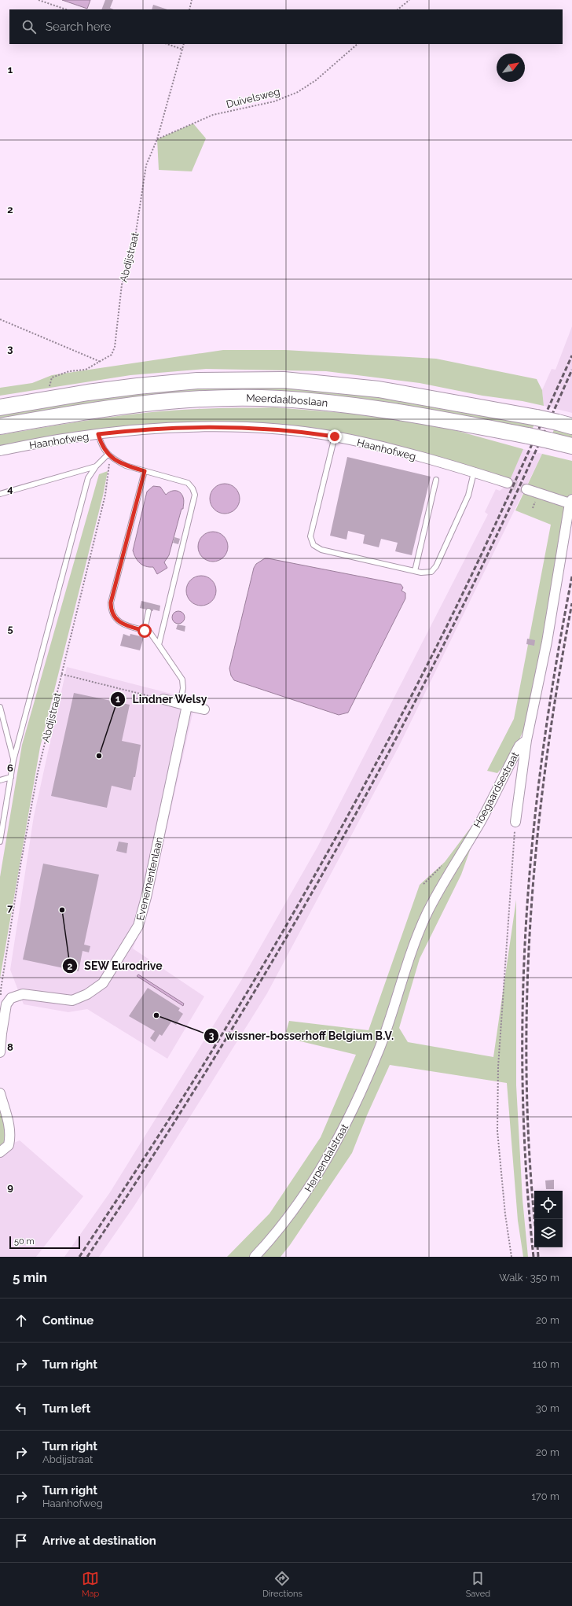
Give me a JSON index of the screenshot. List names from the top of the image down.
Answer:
{
  "streets": {
    "highway": ["Meerdaalboslaan"],
    "street": [
      "Haanhofweg",
      "Hoegaardsestraat",
      "Evenementenlaan",
      "Herpendalstraat"
    ],
    "path": ["Duivelsweg", "Abdijstraat"]
  },
  "crossings": [
    ["Duivelsweg", "Abdijstraat"],
    ["Abdijstraat", "Evenementenlaan"],
    ["Hoegaardsestraat", "Herpendalstraat"]
  ],
  "places": ["Lindner Welsy", "SEW Eurodrive", "wissner-bosserhoff Belgium B.V."],
  "scale_bar": "50 m",
  "north": "top right",
  "page": {
    "search": "Search here",
    "scale": "50 m",
    "heading": ["5 min", "Walk · 350 m"],
    "list": [
      ["Continue", "20 m"],
      ["Turn right", "110 m"],
      ["Turn left", "30 m"],
      ["Turn right", "Abdijstraat", "20 m"],
      ["Turn right", "Haanhofweg", "170 m"],
      "Arrive at destination"
    ],
    "nav": ["Map", "Directions", "Saved"]
  },
  "grid": {
    "rows": [
      "1",
      "2",
      "3",
      "4",
      "5",
      "6",
      "7",
      "8",
      "9"
    ]
  }
}
